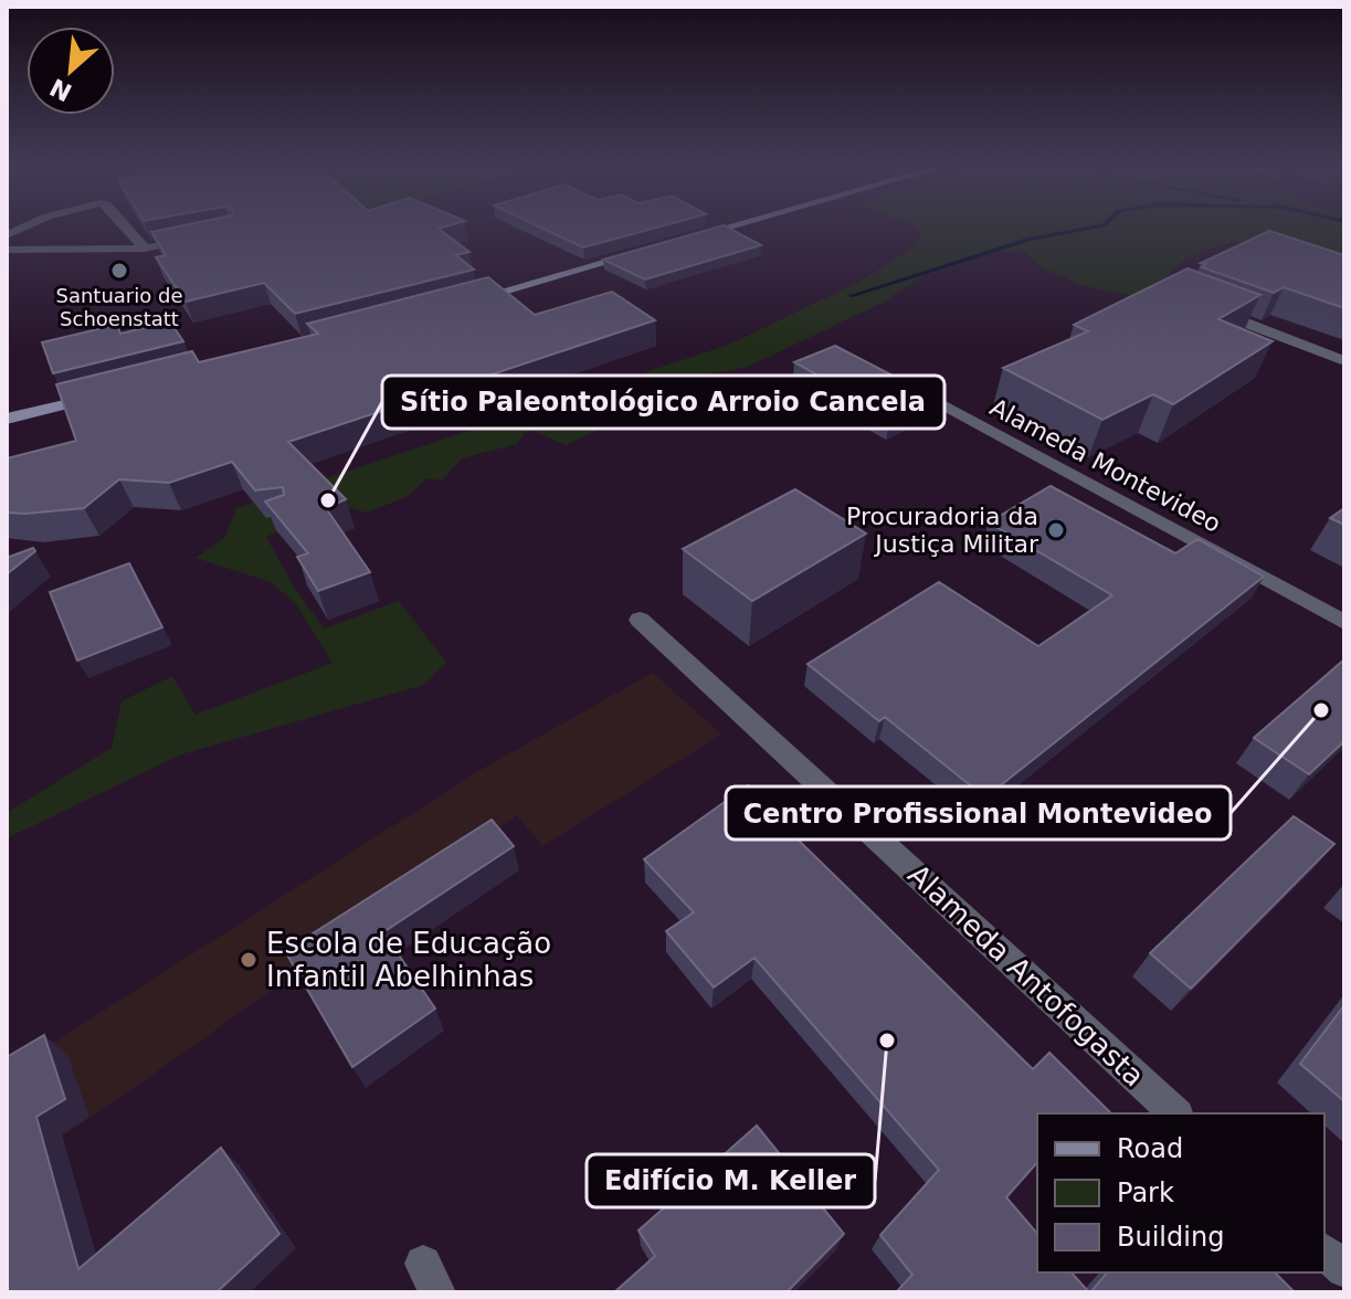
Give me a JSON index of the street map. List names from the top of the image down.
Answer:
{
  "streets": {
    "street": ["Alameda Montevideo", "Alameda Antofogasta"]
  },
  "places": [
    "Santuario de Schoenstatt",
    "Sítio Paleontológico Arroio Cancela",
    "Procuradoria da Justiça Militar",
    "Centro Profissional Montevideo",
    "Escola de Educação Infantil Abelhinhas",
    "Edifício M. Keller"
  ],
  "legend": ["Road", "Park", "Building"],
  "north": "bottom left"
}
